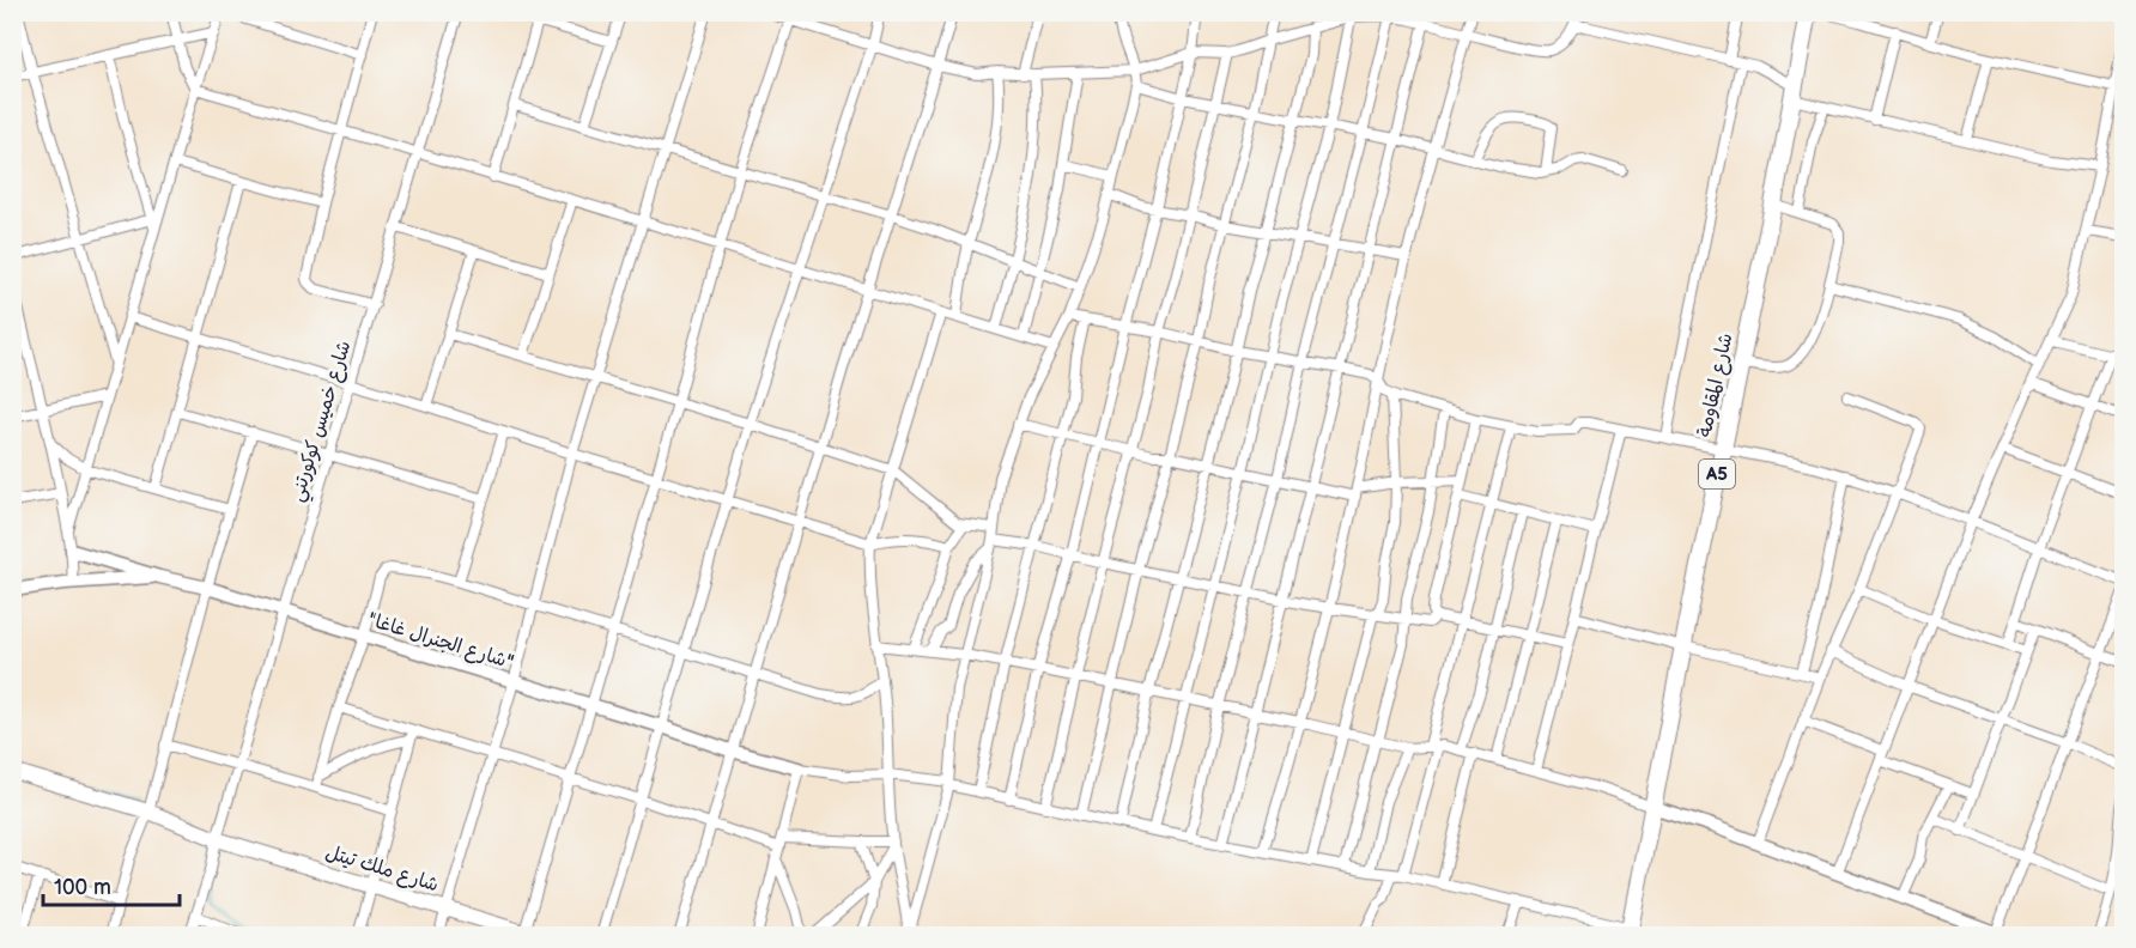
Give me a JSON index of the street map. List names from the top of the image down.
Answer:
{
  "streets": {
    "highway": ["شارع المقاومة", "A5"],
    "main road": ["شارع ملك تيتل"],
    "street": ["شارع خميس كوكورتني", "\"شارع الجنرال غاغا\""]
  },
  "crossings": [
    ["شارع خميس كوكورتني", "\"شارع الجنرال غاغا\""],
    ["شارع خميس كوكورتني", "شارع ملك تيتل"]
  ],
  "scale_bar": "100 m"
}
